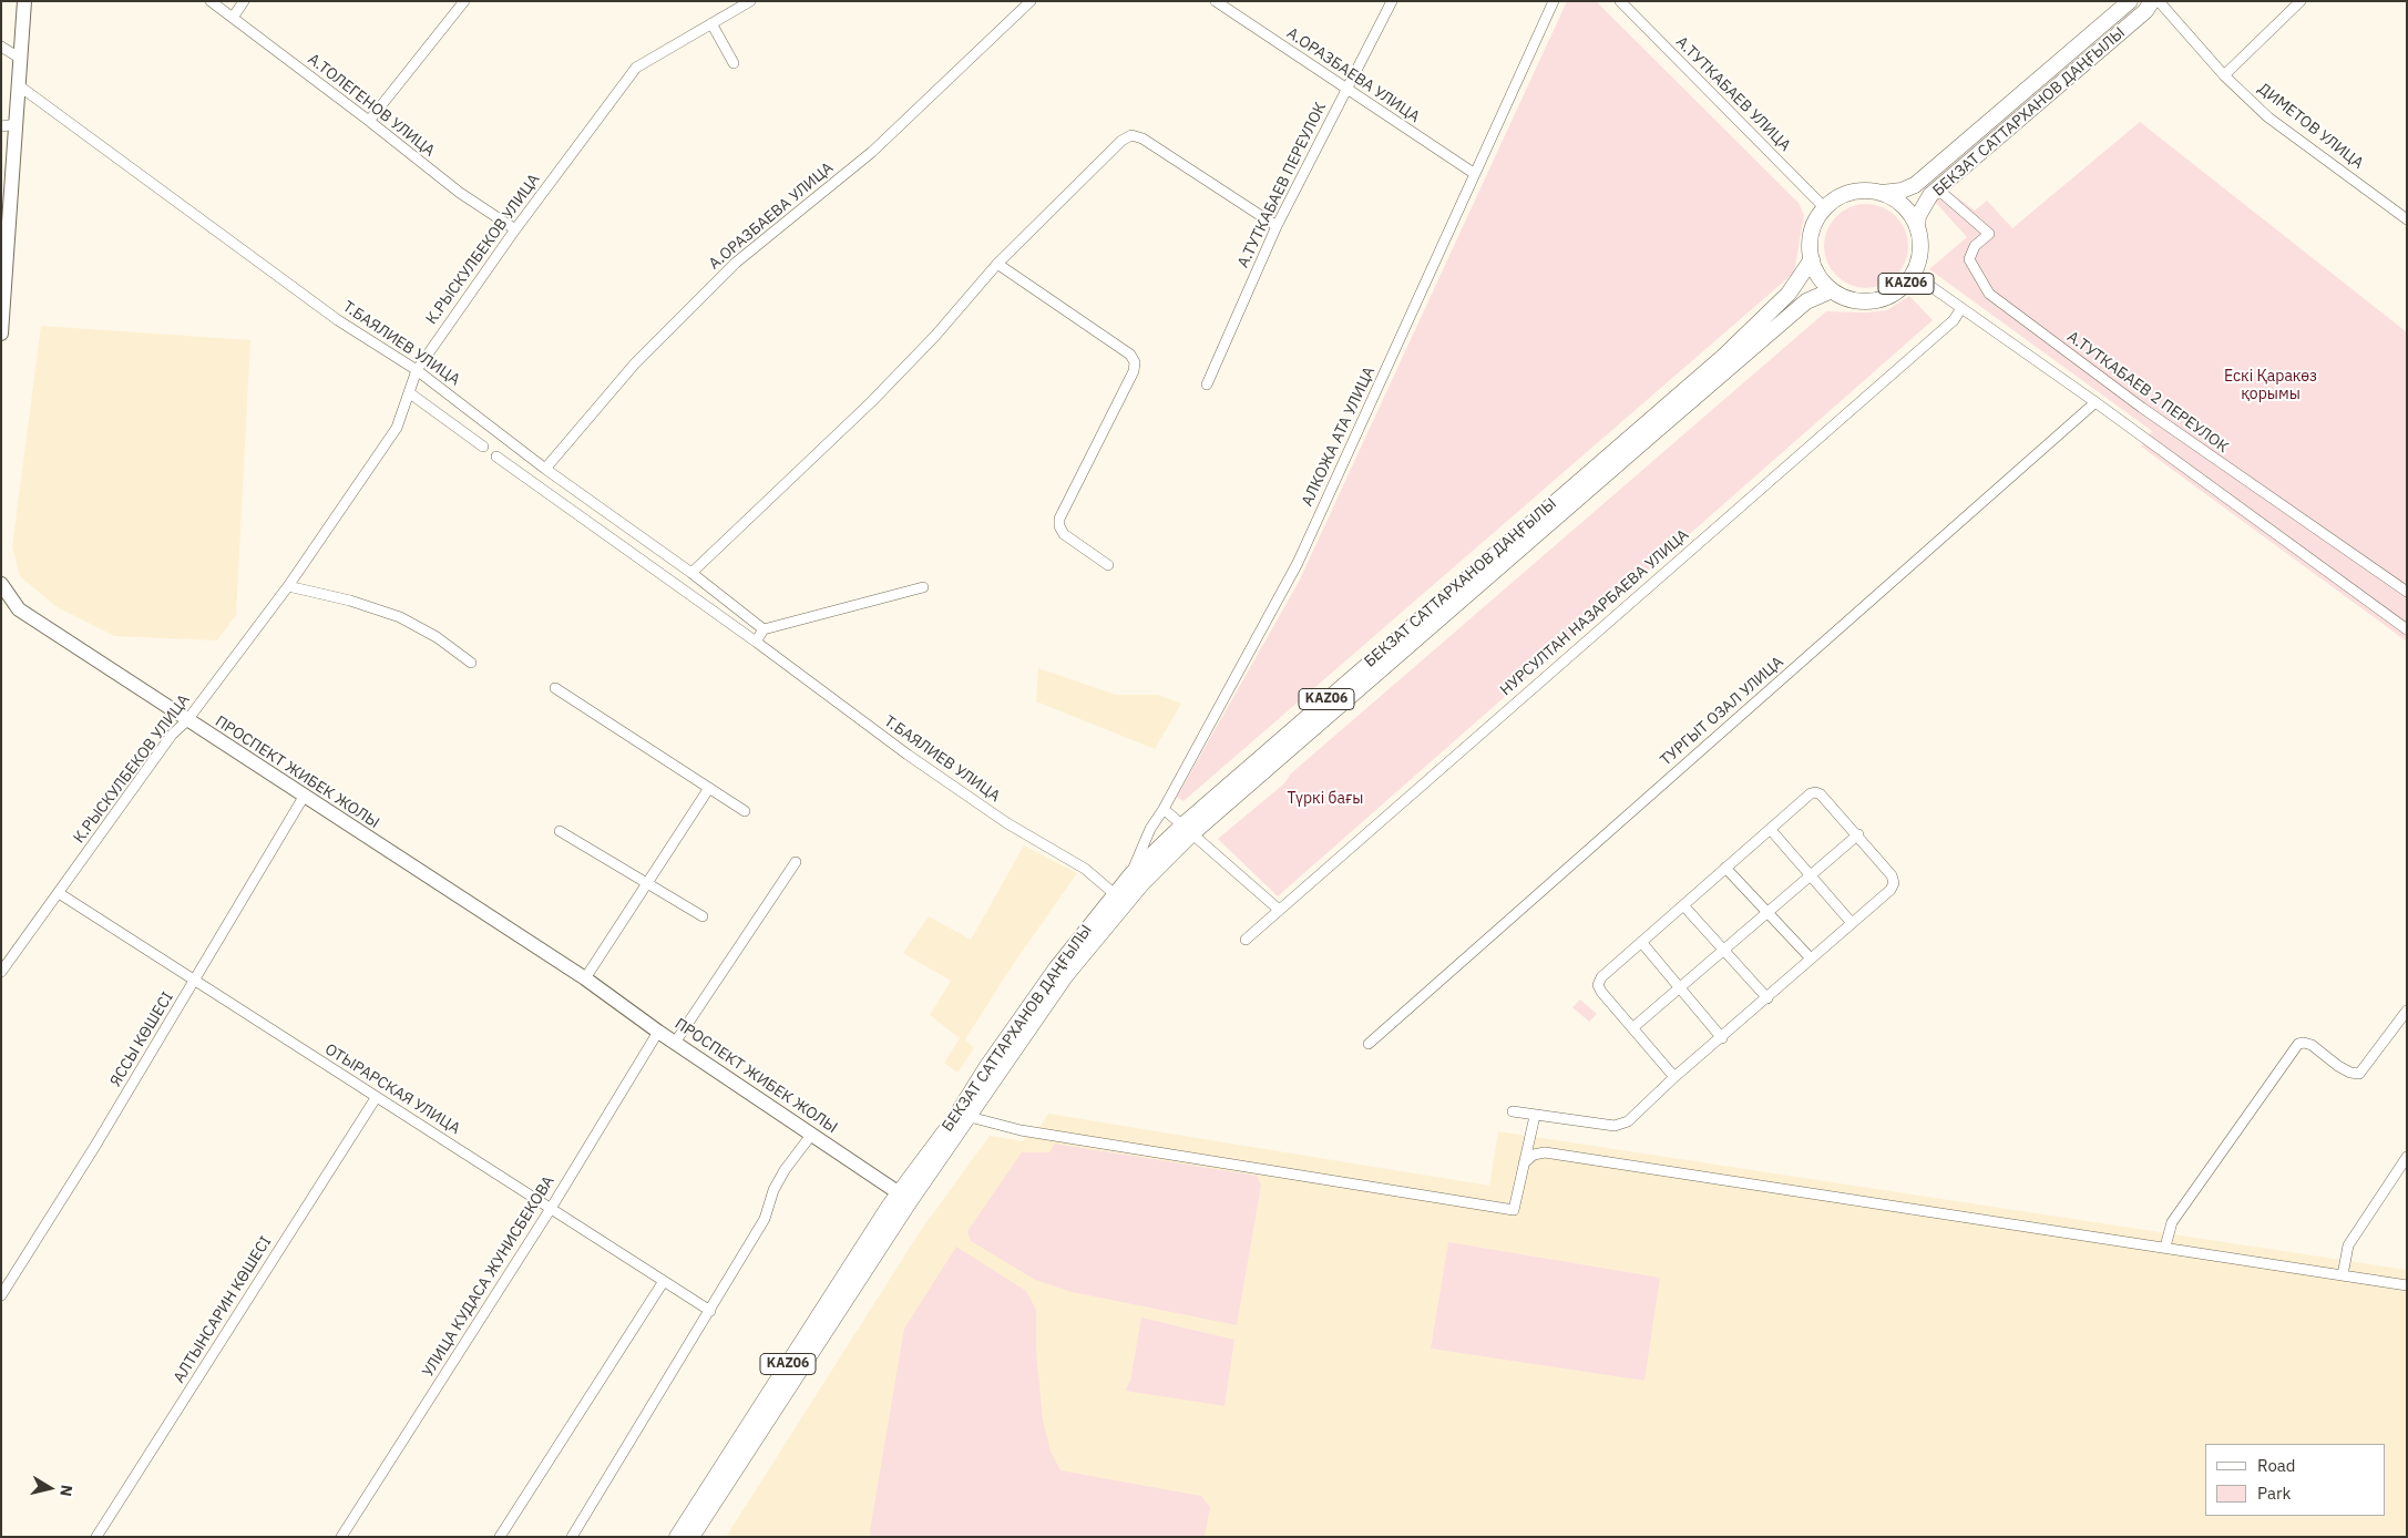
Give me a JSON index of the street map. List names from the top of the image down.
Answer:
{
  "streets": {
    "main road": ["БЕКЗАТ САТТАРХАНОВ ДАҢҒЫЛЫ", "KАZ06", "ПРОСПЕКТ ЖИБЕК ЖОЛЫ"],
    "street": [
      "А.ОРАЗБАЕВА УЛИЦА",
      "А.ТУТКАБАЕВ УЛИЦА",
      "А.ТОЛЕГЕНОВ УЛИЦА",
      "ДИМЕТОВ УЛИЦА",
      "А.ТУТКАБАЕВ ПЕРЕУЛОК",
      "К.РЫСКУЛБЕКОВ УЛИЦА",
      "Т.БАЯЛИЕВ УЛИЦА",
      "А.ТУТКАБАЕВ 2 ПЕРЕУЛОК",
      "АЛКОЖА АТА УЛИЦА",
      "НУРСУЛТАН НАЗАРБАЕВА УЛИЦА",
      "ТУРГЫТ ОЗАЛ УЛИЦА",
      "ЯССЫ КӨШЕСІ",
      "ОТЫРАРСКАЯ УЛИЦА",
      "УЛИЦА КУДАСА ЖУНИСБЕКОВА",
      "АЛТЫНСАРИН КӨШЕСІ"
    ]
  },
  "crossings": [
    ["А.ОРАЗБАЕВА УЛИЦА", "А.ТУТКАБАЕВ ПЕРЕУЛОК"],
    ["А.ОРАЗБАЕВА УЛИЦА", "Т.БАЯЛИЕВ УЛИЦА"],
    ["А.ОРАЗБАЕВА УЛИЦА", "АЛКОЖА АТА УЛИЦА"],
    ["А.ТУТКАБАЕВ УЛИЦА", "БЕКЗАТ САТТАРХАНОВ ДАҢҒЫЛЫ"],
    ["А.ТУТКАБАЕВ УЛИЦА", "KАZ06"],
    ["А.ТОЛЕГЕНОВ УЛИЦА", "К.РЫСКУЛБЕКОВ УЛИЦА"],
    ["БЕКЗАТ САТТАРХАНОВ ДАҢҒЫЛЫ", "KАZ06"],
    ["БЕКЗАТ САТТАРХАНОВ ДАҢҒЫЛЫ", "Т.БАЯЛИЕВ УЛИЦА"],
    ["БЕКЗАТ САТТАРХАНОВ ДАҢҒЫЛЫ", "А.ТУТКАБАЕВ 2 ПЕРЕУЛОК"],
    ["БЕКЗАТ САТТАРХАНОВ ДАҢҒЫЛЫ", "АЛКОЖА АТА УЛИЦА"],
    ["БЕКЗАТ САТТАРХАНОВ ДАҢҒЫЛЫ", "ПРОСПЕКТ ЖИБЕК ЖОЛЫ"],
    ["К.РЫСКУЛБЕКОВ УЛИЦА", "Т.БАЯЛИЕВ УЛИЦА"],
    ["К.РЫСКУЛБЕКОВ УЛИЦА", "ПРОСПЕКТ ЖИБЕК ЖОЛЫ"],
    ["К.РЫСКУЛБЕКОВ УЛИЦА", "ОТЫРАРСКАЯ УЛИЦА"],
    ["ПРОСПЕКТ ЖИБЕК ЖОЛЫ", "ЯССЫ КӨШЕСІ"],
    ["ПРОСПЕКТ ЖИБЕК ЖОЛЫ", "УЛИЦА КУДАСА ЖУНИСБЕКОВА"],
    ["ЯССЫ КӨШЕСІ", "ОТЫРАРСКАЯ УЛИЦА"],
    ["ОТЫРАРСКАЯ УЛИЦА", "УЛИЦА КУДАСА ЖУНИСБЕКОВА"],
    ["ОТЫРАРСКАЯ УЛИЦА", "АЛТЫНСАРИН КӨШЕСІ"]
  ],
  "parks": ["Ескі Қаракөз қорымы", "Түркі бағы"],
  "legend": ["Road", "Park"],
  "north": "right"
}
